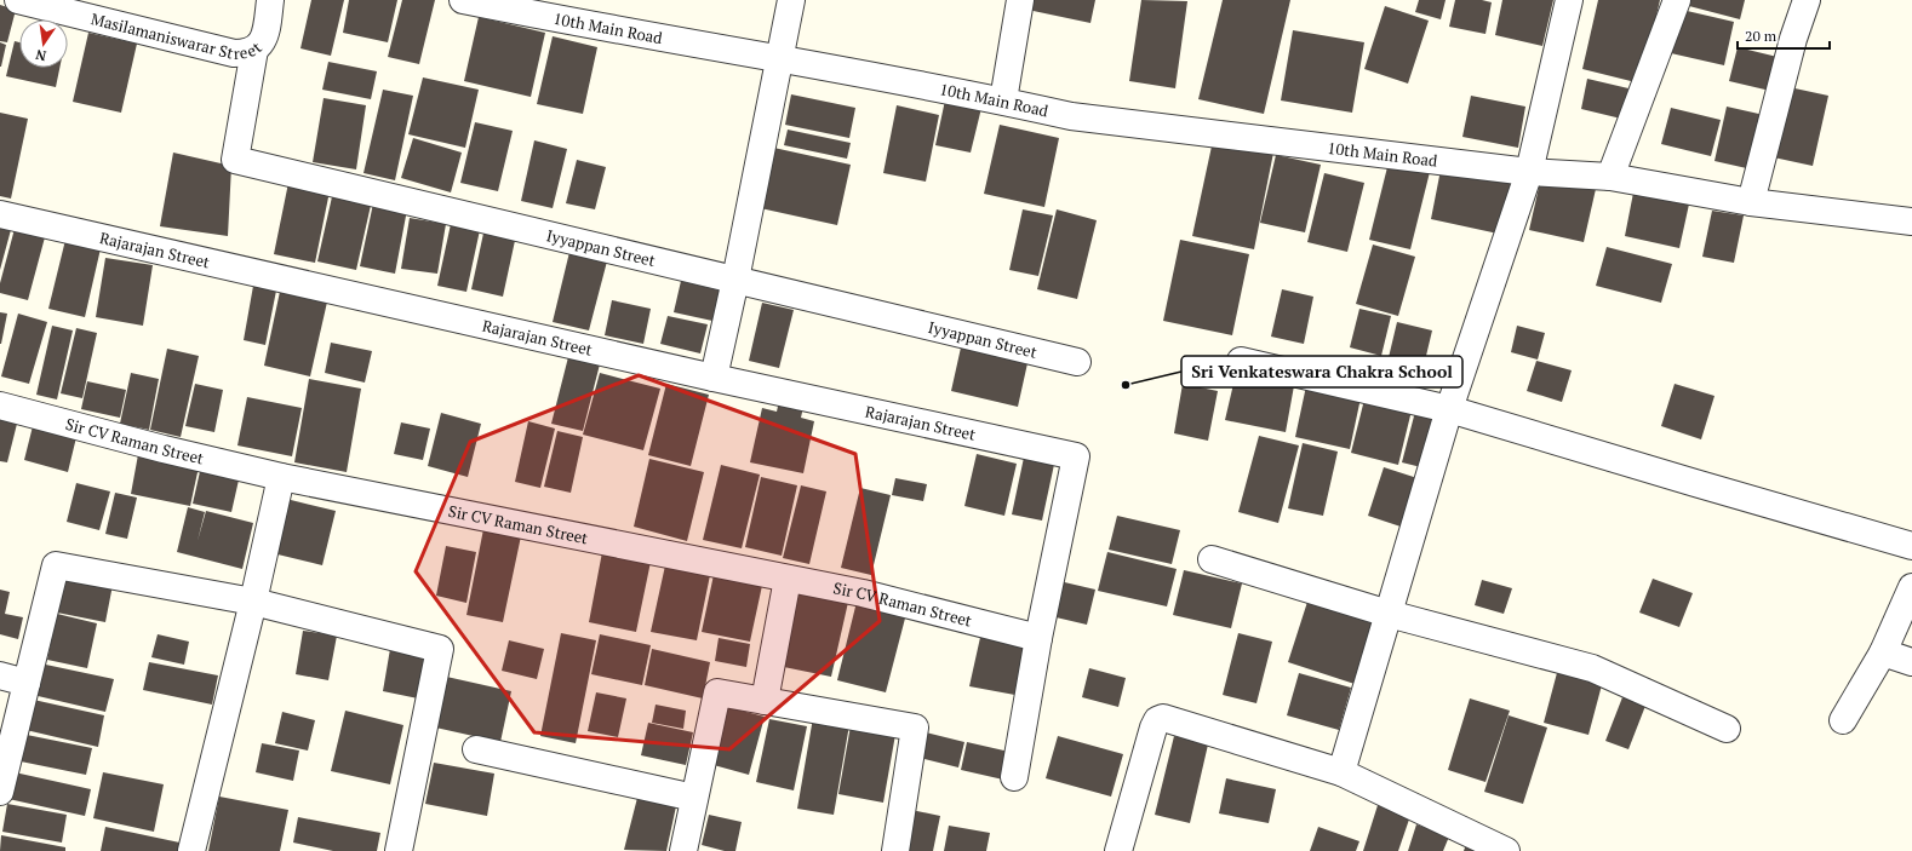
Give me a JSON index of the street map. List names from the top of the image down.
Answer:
{
  "streets": {
    "street": [
      "Masilamaniswarar Street",
      "10th Main Road",
      "Iyyappan Street",
      "Rajarajan Street",
      "Sir CV Raman Street"
    ]
  },
  "crossings": [
    ["Masilamaniswarar Street", "Iyyappan Street"],
    ["Rajarajan Street", "Sir CV Raman Street"]
  ],
  "places": ["Sri Venkateswara Chakra School"],
  "scale_bar": "20 m",
  "north": "bottom"
}
